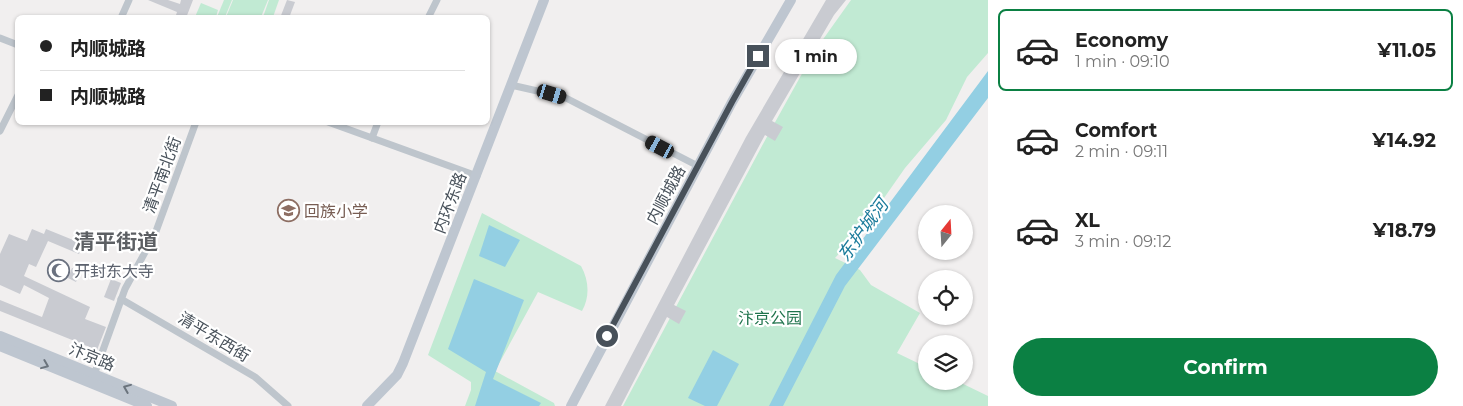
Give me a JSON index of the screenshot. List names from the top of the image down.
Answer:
{
  "streets": {
    "street": [
      "清平南北街",
      "内顺城路",
      "内环东路",
      "清平东西街",
      "汴京路"
    ]
  },
  "crossings": [
    ["清平南北街", "清平东西街"],
    ["清平南北街", "汴京路"]
  ],
  "districts": ["清平街道"],
  "water": ["东护城河"],
  "parks": ["汴京公园"],
  "places": {
    "school or university": ["回族小学"],
    "mosque": ["开封东大寺"]
  },
  "north": "top",
  "page": {
    "list": [
      {
        "name": "Economy",
        "note": "1 min · 09:10",
        "value": "¥11.05"
      },
      {
        "name": "Comfort",
        "note": "2 min · 09:11",
        "value": "¥14.92"
      },
      {
        "name": "XL",
        "note": "3 min · 09:12",
        "value": "¥18.79"
      }
    ],
    "banner": ["内顺城路", "内顺城路"],
    "bubble": "1 min",
    "buttons": "Confirm"
  }
}
